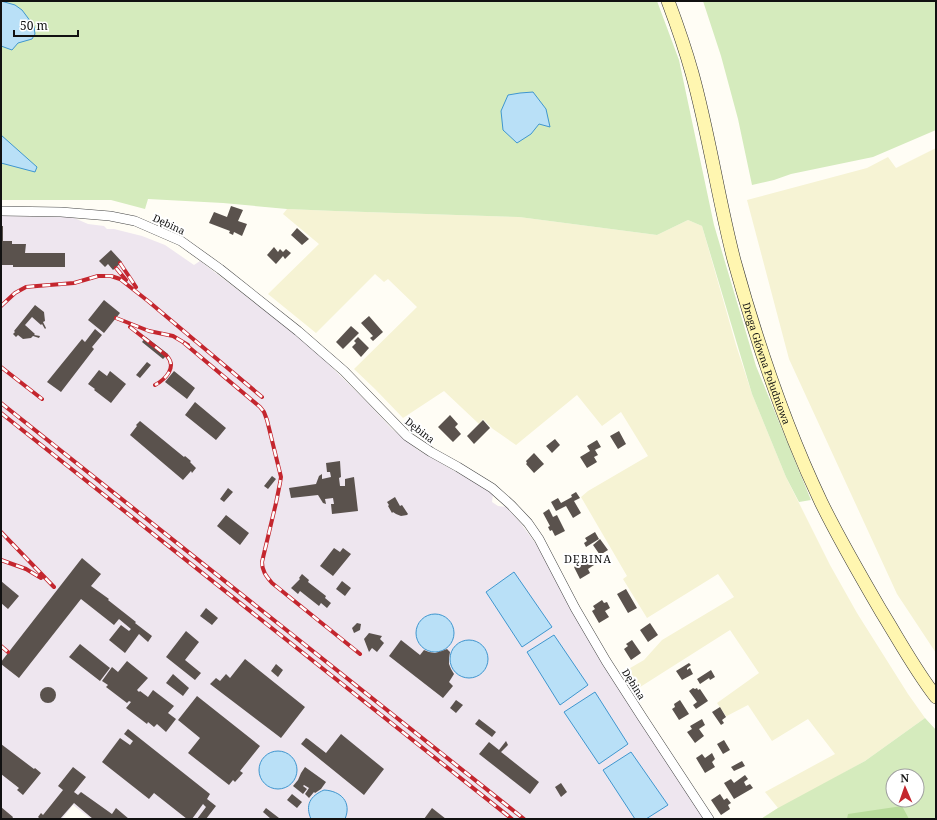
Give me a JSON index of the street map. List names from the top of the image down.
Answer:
{
  "streets": {
    "main road": ["Droga Główna Południowa"],
    "street": ["Dębina"]
  },
  "districts": ["DĘBINA"],
  "scale_bar": "50 m",
  "north": "top"
}
